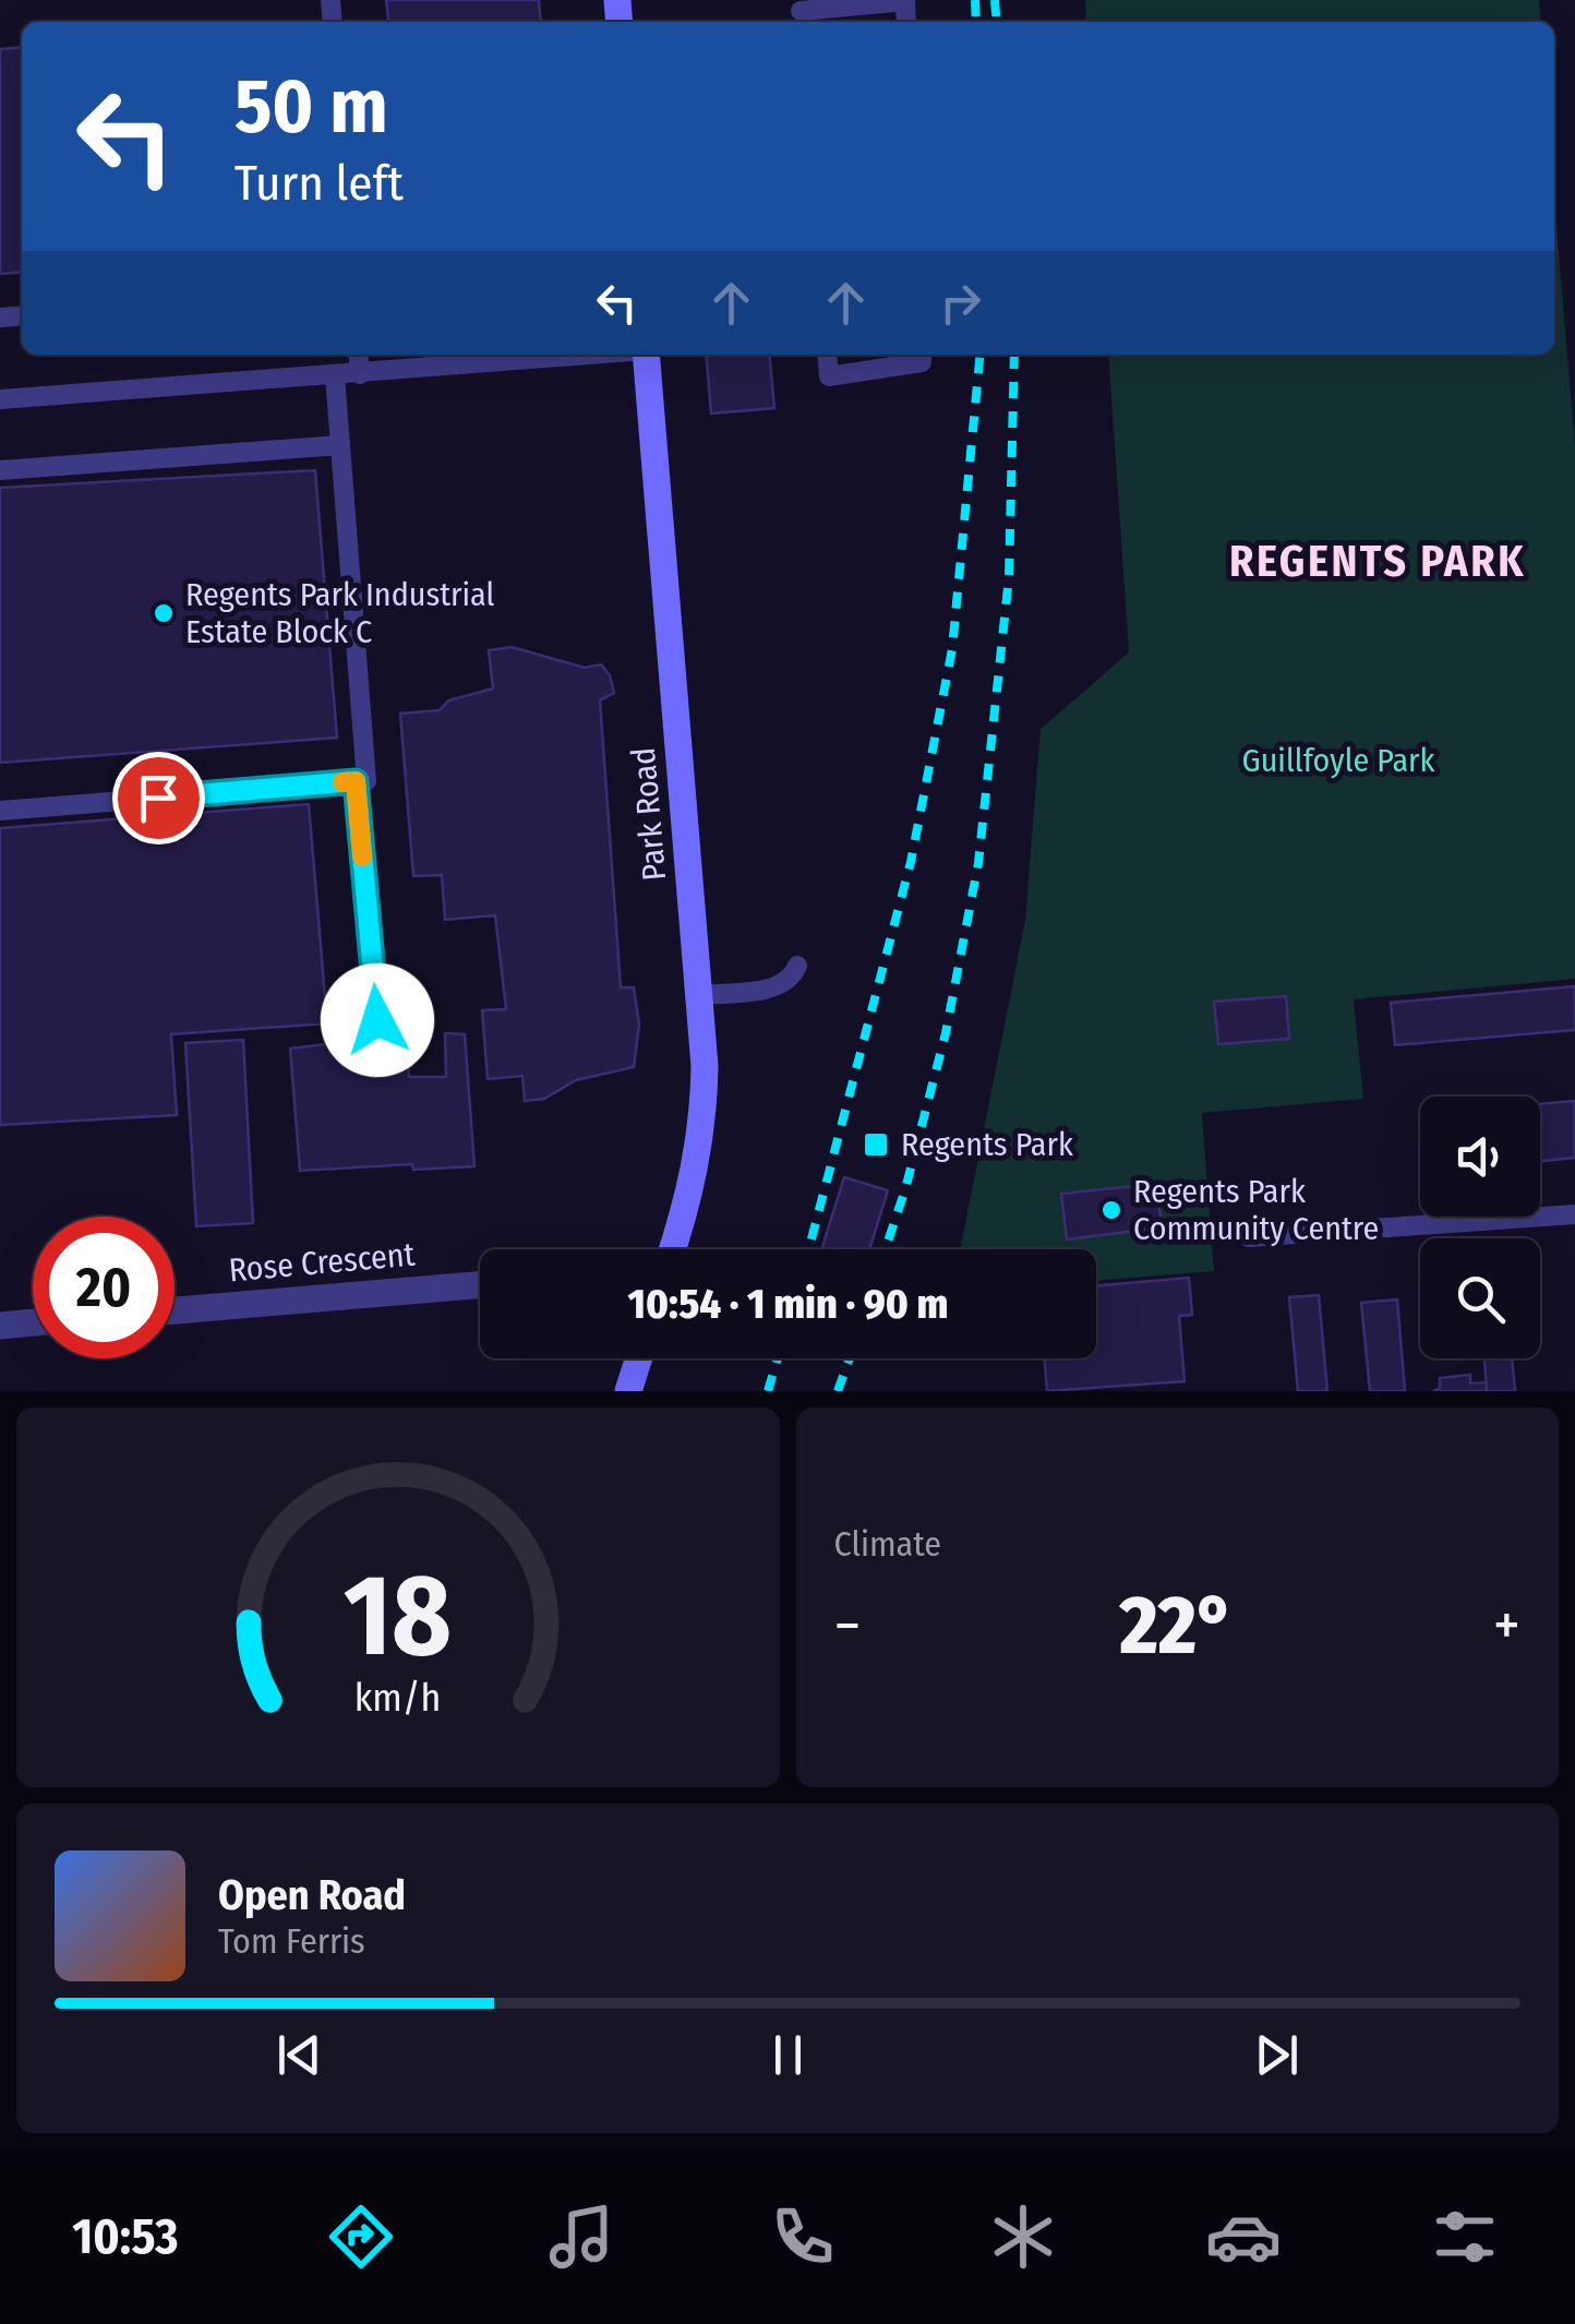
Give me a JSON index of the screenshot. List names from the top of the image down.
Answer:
{
  "streets": {
    "main road": ["Park Road"],
    "street": ["Rose Crescent"]
  },
  "districts": ["REGENTS PARK"],
  "parks": ["Guillfoyle Park"],
  "places": {
    "other": ["Regents Park Industrial Estate Block C", "Regents Park Community Centre"],
    "transit": ["Regents Park"]
  },
  "page": {
    "turn": ["50 m", "Turn left"],
    "limit": "20",
    "trip": "10:54 · 1 min · 90 m",
    "tile": "Climate",
    "heat": ["−", "22°", "+"],
    "song": ["Open Road", "Tom Ferris"],
    "tabs": "10:53",
    "gauge": ["18", "km/h"]
  }
}
